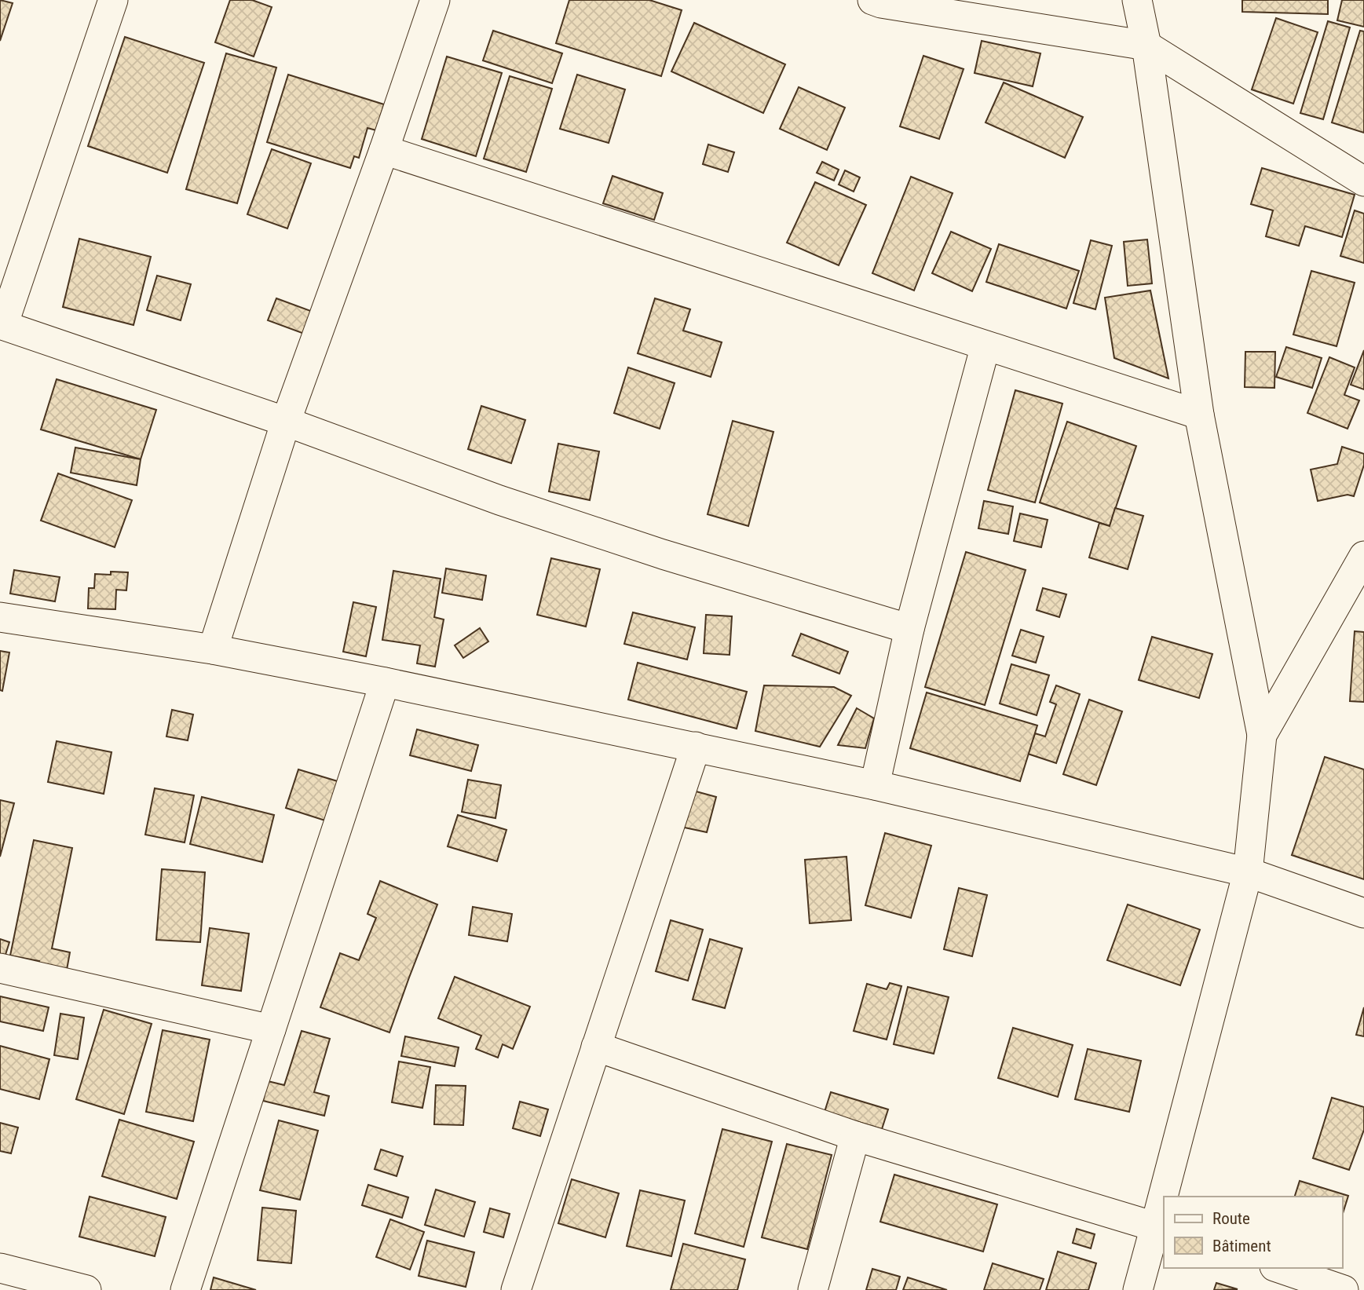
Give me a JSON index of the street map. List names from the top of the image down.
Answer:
{
  "legend": ["Route", "Bâtiment"]
}
